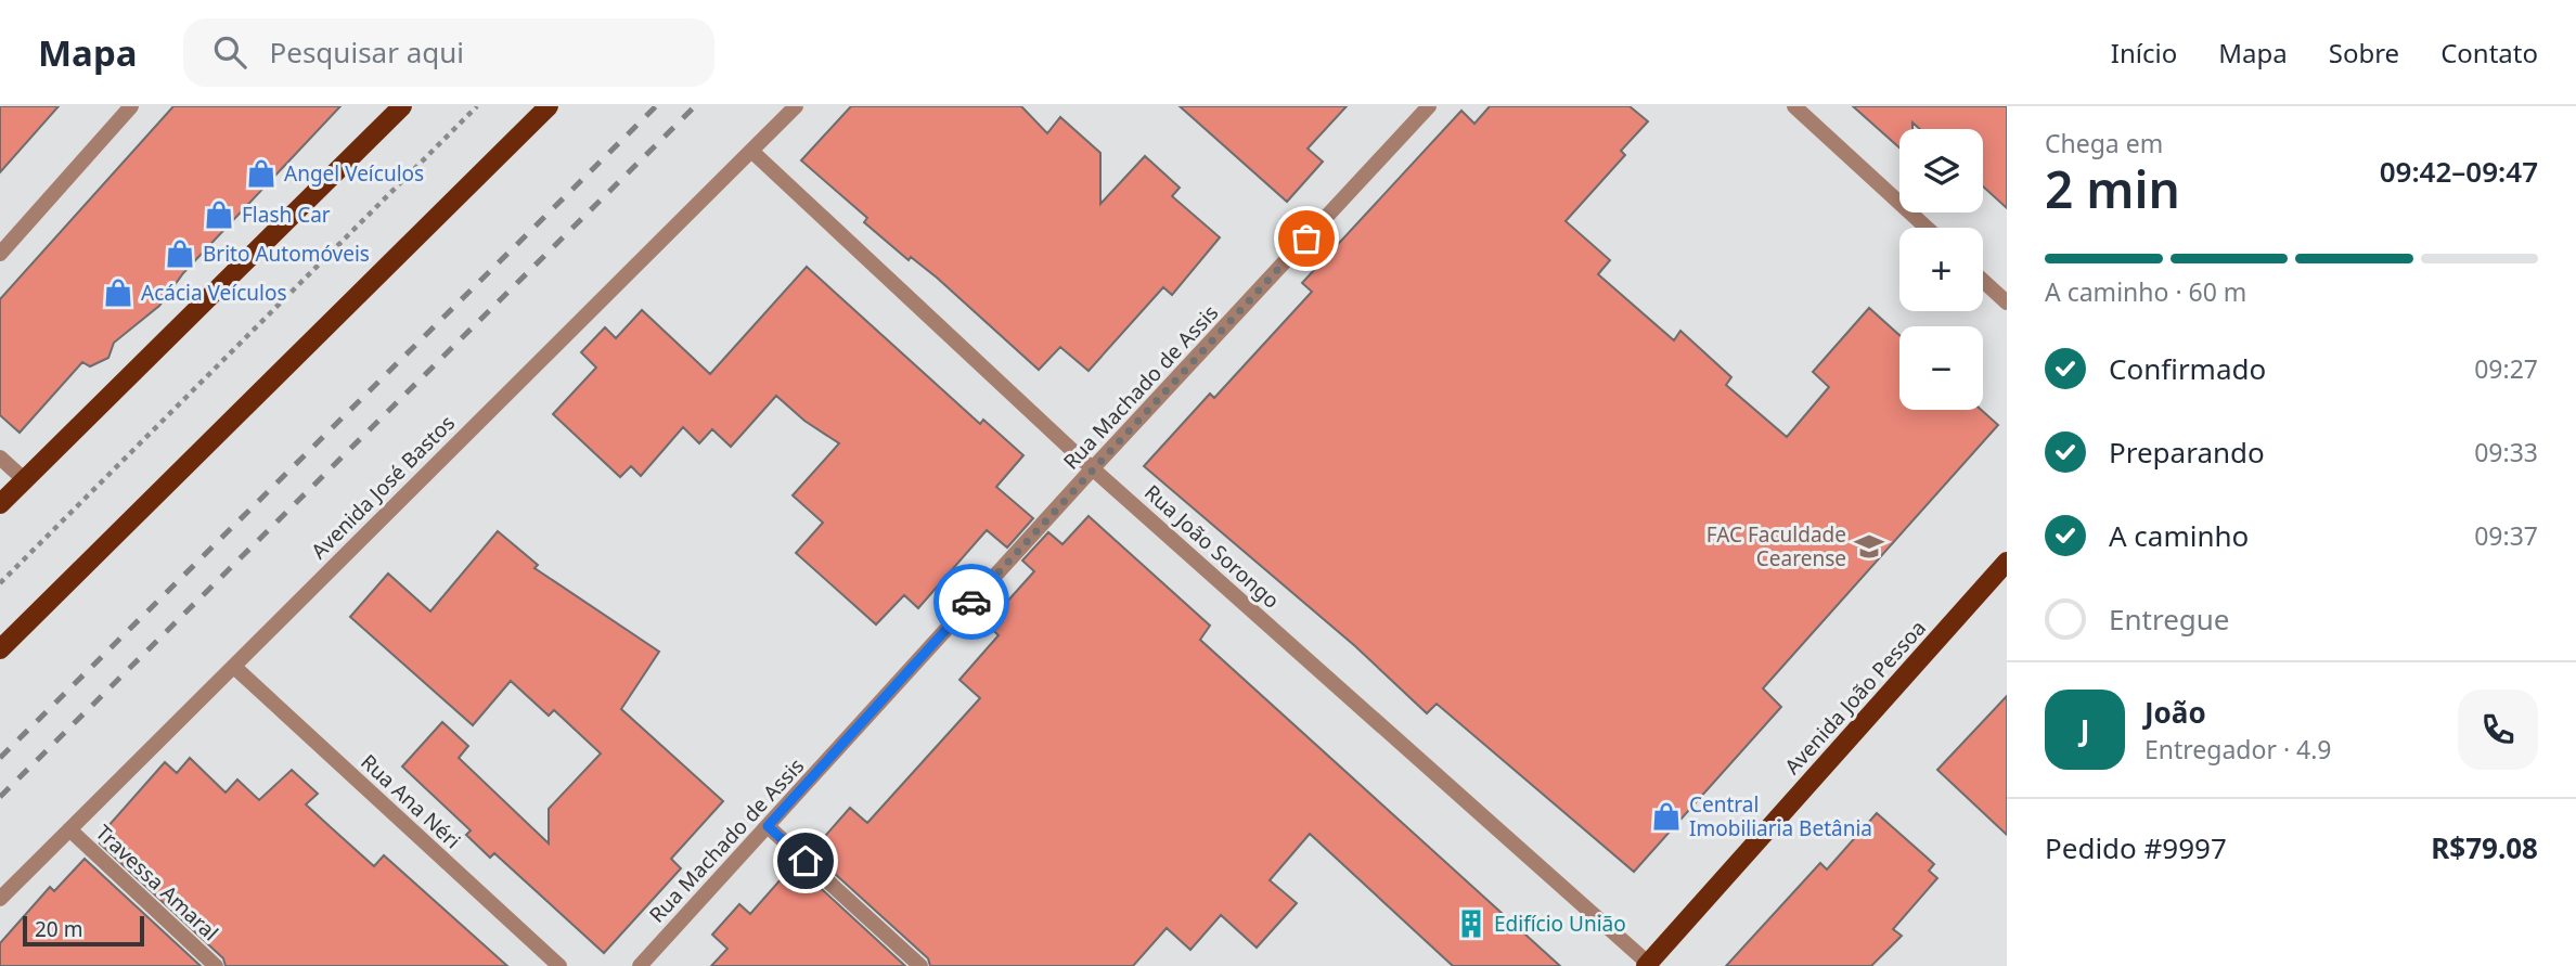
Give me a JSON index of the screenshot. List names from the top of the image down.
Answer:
{
  "streets": {
    "main road": ["Avenida João Pessoa"],
    "street": [
      "Rua Machado de Assis",
      "Avenida José Bastos",
      "Rua João Sorongo",
      "Rua Ana Néri",
      "Travessa Amaral"
    ]
  },
  "crossings": [
    ["Rua Machado de Assis", "Rua João Sorongo"],
    ["Avenida José Bastos", "Rua João Sorongo"],
    ["Avenida José Bastos", "Rua Ana Néri"],
    ["Avenida José Bastos", "Travessa Amaral"],
    ["Rua João Sorongo", "Avenida João Pessoa"]
  ],
  "places": {
    "shop": [
      "Angel Veículos",
      "Flash Car",
      "Brito Automóveis",
      "Acácia Veículos",
      "Central Imobiliaria Betânia"
    ],
    "school or university": ["FAC Faculdade Cearense"],
    "building": ["Edifício União"]
  },
  "scale_bar": "20 m",
  "page": {
    "header": "Mapa",
    "search": "Pesquisar aqui",
    "nav": [
      "Início",
      "Mapa",
      "Sobre",
      "Contato"
    ],
    "heading": ["2 min", "Chega em", "09:42–09:47"],
    "panel": [
      "João",
      "Entregador · 4.9",
      "Pedido #9997",
      "R$79.08"
    ],
    "map_buttons": ["+", "−"],
    "bar": "A caminho · 60 m",
    "list": [
      ["Confirmado", "09:27"],
      ["Preparando", "09:33"],
      ["A caminho", "09:37"],
      "Entregue"
    ],
    "round": "J",
    "scale": "20 m"
  }
}
